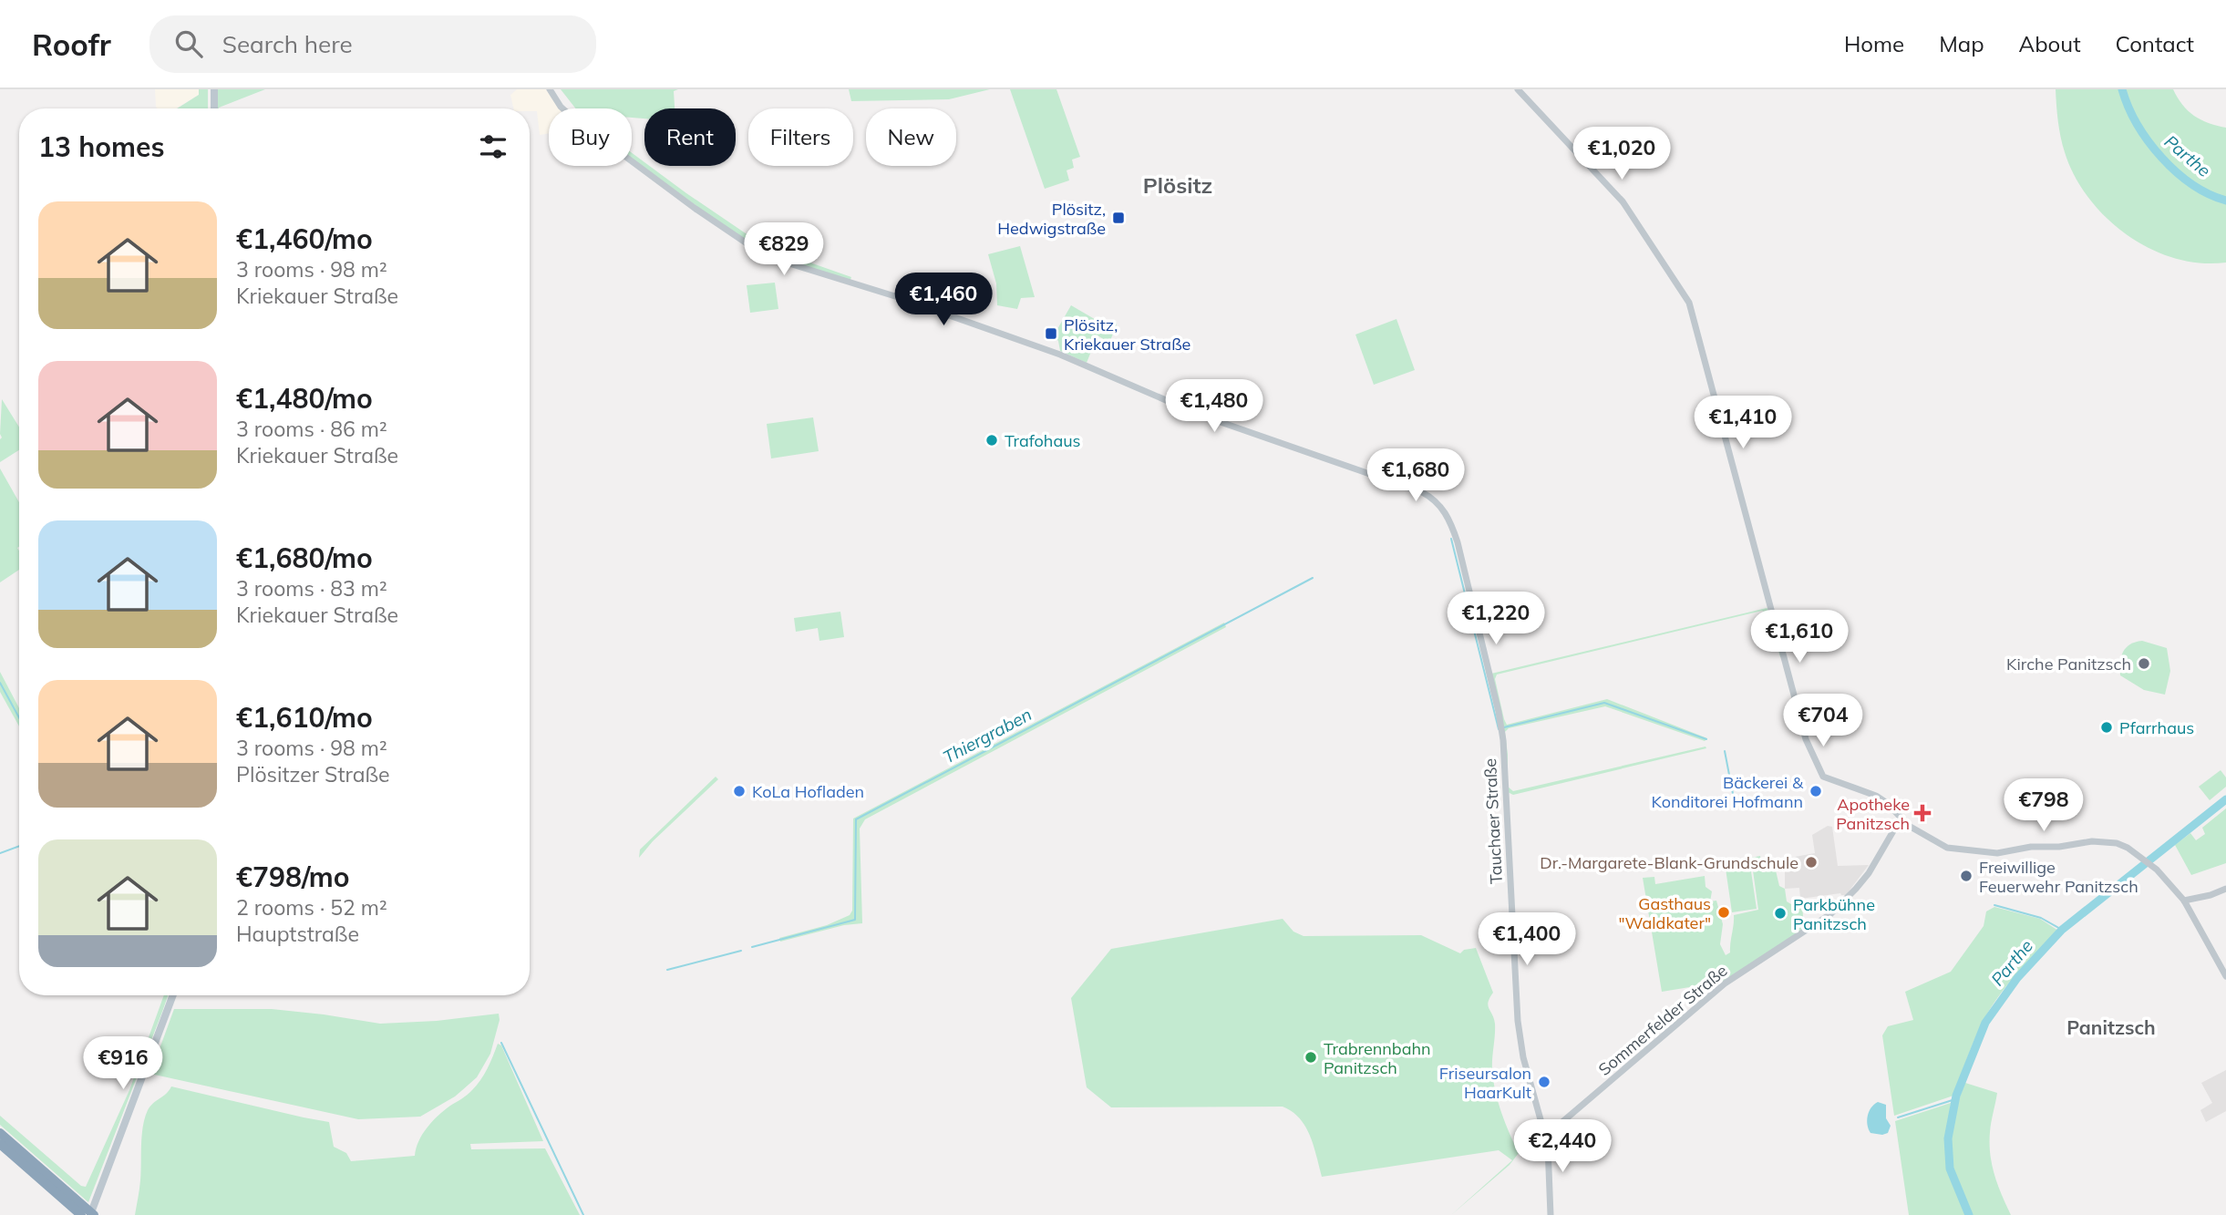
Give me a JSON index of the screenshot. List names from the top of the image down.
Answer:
{
  "streets": {
    "street": ["Tauchaer Straße", "Sommerfelder Straße"]
  },
  "crossings": [
    ["Tauchaer Straße", "Sommerfelder Straße"]
  ],
  "districts": ["Plösitz", "Panitzsch"],
  "water": ["Parthe", "Thiergraben"],
  "places": {
    "transit": ["Plösitz, Hedwigstraße", "Plösitz, Kriekauer Straße"],
    "other": [
      "Trafohaus",
      "Kirche Panitzsch",
      "Pfarrhaus",
      "KoLa Hofladen",
      "Bäckerei & Konditorei Hofmann",
      "Dr.-Margarete-Blank-Grundschule",
      "Freiwillige Feuerwehr Panitzsch",
      "Gasthaus \"Waldkater\"",
      "Parkbühne Panitzsch",
      "Trabrennbahn Panitzsch",
      "Friseursalon HaarKult"
    ],
    "health": ["Apotheke Panitzsch"]
  },
  "page": {
    "header": "Roofr",
    "search": "Search here",
    "nav": [
      "Home",
      "Map",
      "About",
      "Contact"
    ],
    "chip": [
      "Buy",
      "Rent",
      "Filters",
      "New"
    ],
    "heading": "13 homes",
    "price": [
      "€1,020",
      "€829",
      "€1,460",
      "€1,480",
      "€1,410",
      "€1,680",
      "€1,220",
      "€1,610",
      "€704",
      "€798",
      "€1,400",
      "€916",
      "€2,440"
    ],
    "list": [
      {
        "name": "€1,460/mo",
        "note": "3 rooms · 98 m² · Kriekauer Straße"
      },
      {
        "name": "€1,480/mo",
        "note": "3 rooms · 86 m² · Kriekauer Straße"
      },
      {
        "name": "€1,680/mo",
        "note": "3 rooms · 83 m² · Kriekauer Straße"
      },
      {
        "name": "€1,610/mo",
        "note": "3 rooms · 98 m² · Plösitzer Straße"
      },
      {
        "name": "€798/mo",
        "note": "2 rooms · 52 m² · Hauptstraße"
      }
    ]
  }
}
